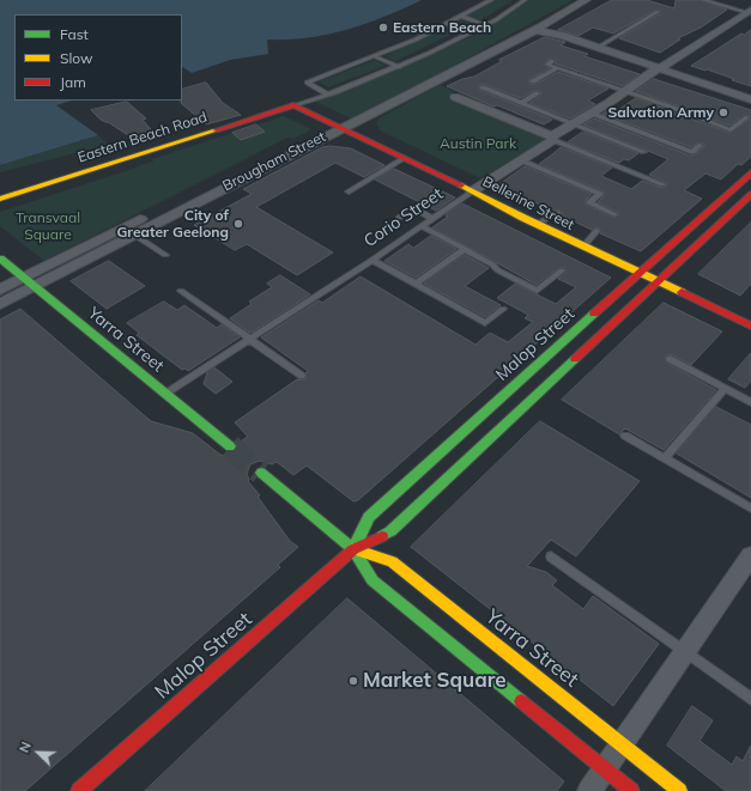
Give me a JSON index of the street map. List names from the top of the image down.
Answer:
{
  "streets": {
    "street": [
      "Eastern Beach Road",
      "Brougham Street",
      "Bellerine Street",
      "Corio Street",
      "Yarra Street",
      "Malop Street"
    ]
  },
  "crossings": [
    ["Eastern Beach Road", "Bellerine Street"],
    ["Brougham Street", "Bellerine Street"],
    ["Brougham Street", "Yarra Street"],
    ["Bellerine Street", "Corio Street"],
    ["Bellerine Street", "Malop Street"],
    ["Corio Street", "Yarra Street"],
    ["Yarra Street", "Malop Street"]
  ],
  "parks": ["Austin Park", "Transvaal Square"],
  "places": [
    "Eastern Beach",
    "Salvation Army",
    "City of Greater Geelong",
    "Market Square"
  ],
  "legend": ["Fast", "Slow", "Jam"],
  "north": "top left"
}
